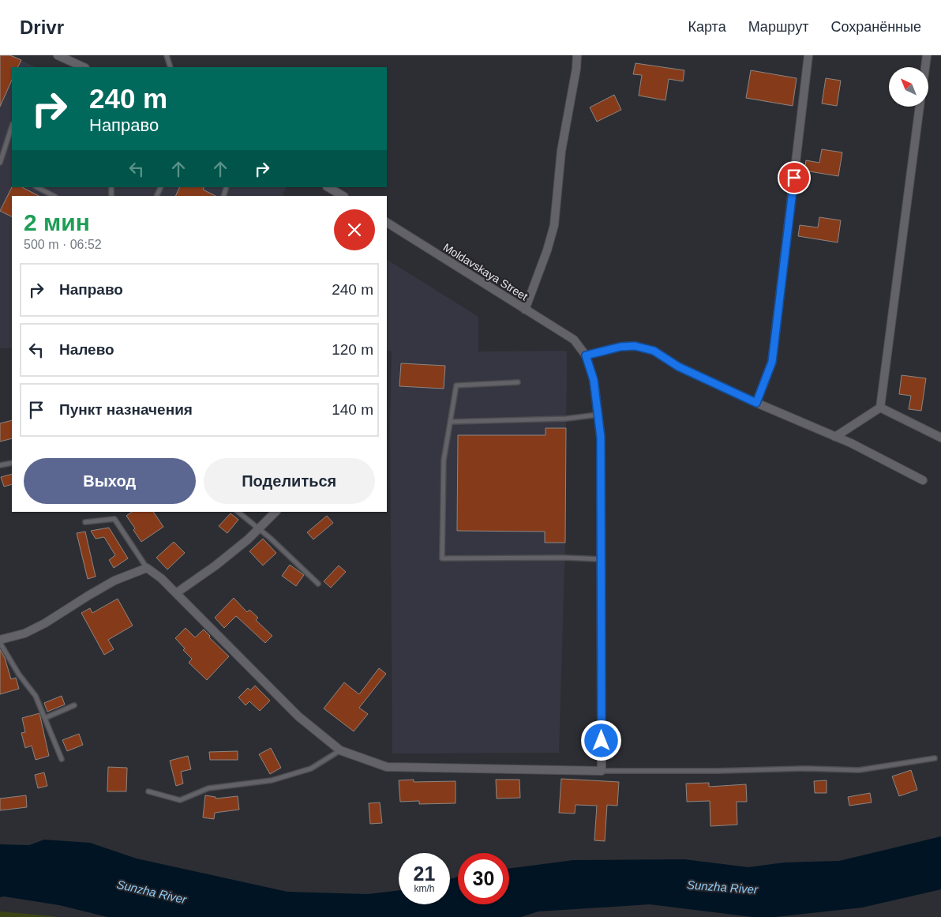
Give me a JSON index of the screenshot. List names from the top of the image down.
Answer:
{
  "streets": {
    "street": ["Moldavskaya Street"]
  },
  "water": ["Sunzha River"],
  "north": "top left",
  "page": {
    "header": "Drivr",
    "nav": ["Карта", "Маршрут", "Сохранённые"],
    "turn": ["240 m", "Направо"],
    "heading": ["2 мин", "500 m · 06:52"],
    "list": [
      {
        "name": "Направо",
        "value": "240 m"
      },
      {
        "name": "Налево",
        "value": "120 m"
      },
      {
        "name": "Пункт назначения",
        "value": "140 m"
      }
    ],
    "buttons": ["Выход", "Поделиться"],
    "speed": "21 km/h",
    "limit": "30"
  }
}
